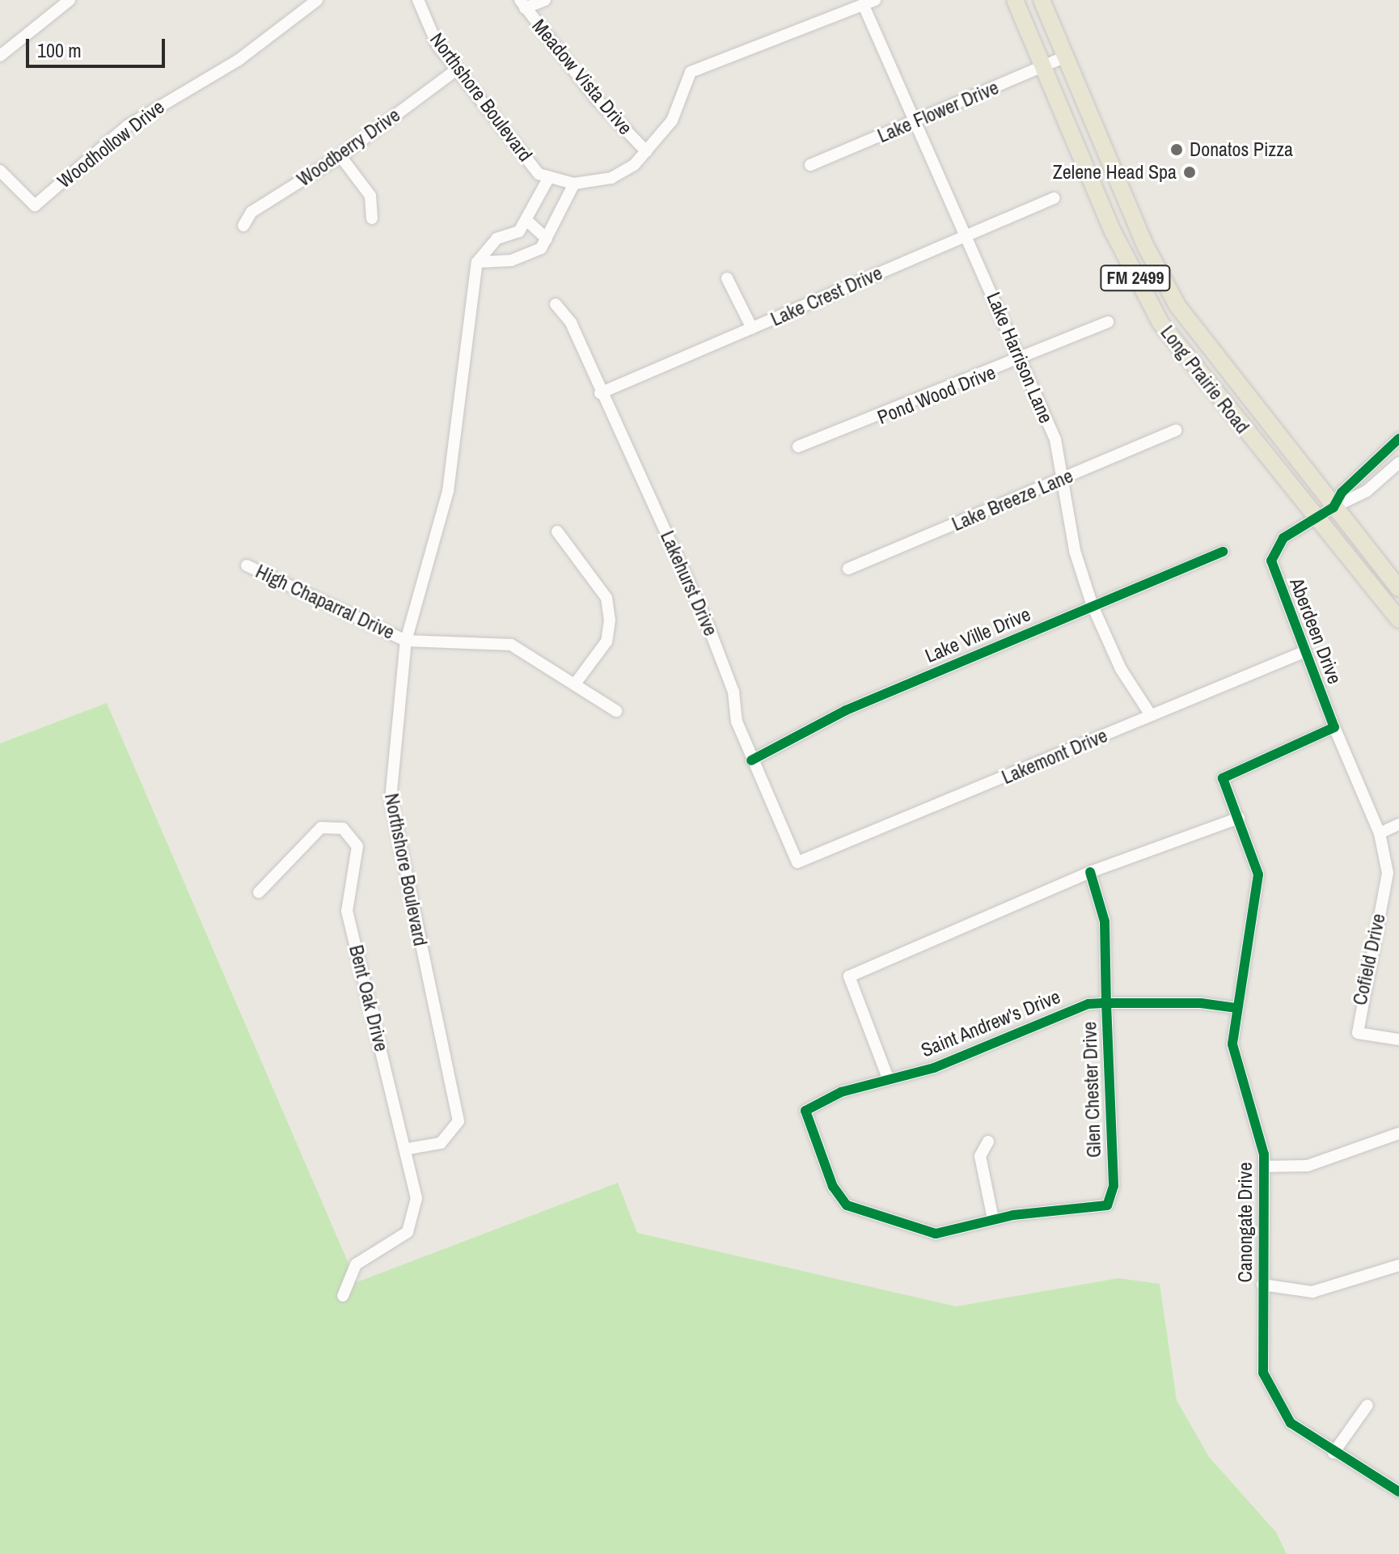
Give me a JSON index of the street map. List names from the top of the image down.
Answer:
{
  "streets": {
    "main road": ["FM 2499", "Long Prairie Road"],
    "street": [
      "Meadow Vista Drive",
      "Northshore Boulevard",
      "Lake Flower Drive",
      "Woodhollow Drive",
      "Woodberry Drive",
      "Lake Crest Drive",
      "Lake Harrison Lane",
      "Pond Wood Drive",
      "Lake Breeze Lane",
      "Lakehurst Drive",
      "High Chaparral Drive",
      "Aberdeen Drive",
      "Lake Ville Drive",
      "Lakemont Drive",
      "Cofield Drive",
      "Bent Oak Drive",
      "Saint Andrew's Drive",
      "Glen Chester Drive",
      "Canongate Drive"
    ]
  },
  "crossings": [
    ["Northshore Boulevard", "Woodberry Drive"],
    ["Northshore Boulevard", "High Chaparral Drive"],
    ["Northshore Boulevard", "Bent Oak Drive"],
    ["Lake Flower Drive", "Lake Harrison Lane"],
    ["Lake Flower Drive", "Long Prairie Road"],
    ["Lake Crest Drive", "Lake Harrison Lane"],
    ["Lake Crest Drive", "Lakehurst Drive"],
    ["Lake Harrison Lane", "Pond Wood Drive"],
    ["Lake Harrison Lane", "Lake Breeze Lane"],
    ["Lake Harrison Lane", "Lake Ville Drive"],
    ["Lake Harrison Lane", "Lakemont Drive"],
    ["Long Prairie Road", "Aberdeen Drive"],
    ["Lakehurst Drive", "Lake Ville Drive"],
    ["Lakehurst Drive", "Lakemont Drive"],
    ["Aberdeen Drive", "Lakemont Drive"],
    ["Aberdeen Drive", "Cofield Drive"],
    ["Saint Andrew's Drive", "Glen Chester Drive"],
    ["Saint Andrew's Drive", "Canongate Drive"]
  ],
  "places": ["Donatos Pizza", "Zelene Head Spa"],
  "scale_bar": "100 m"
}
